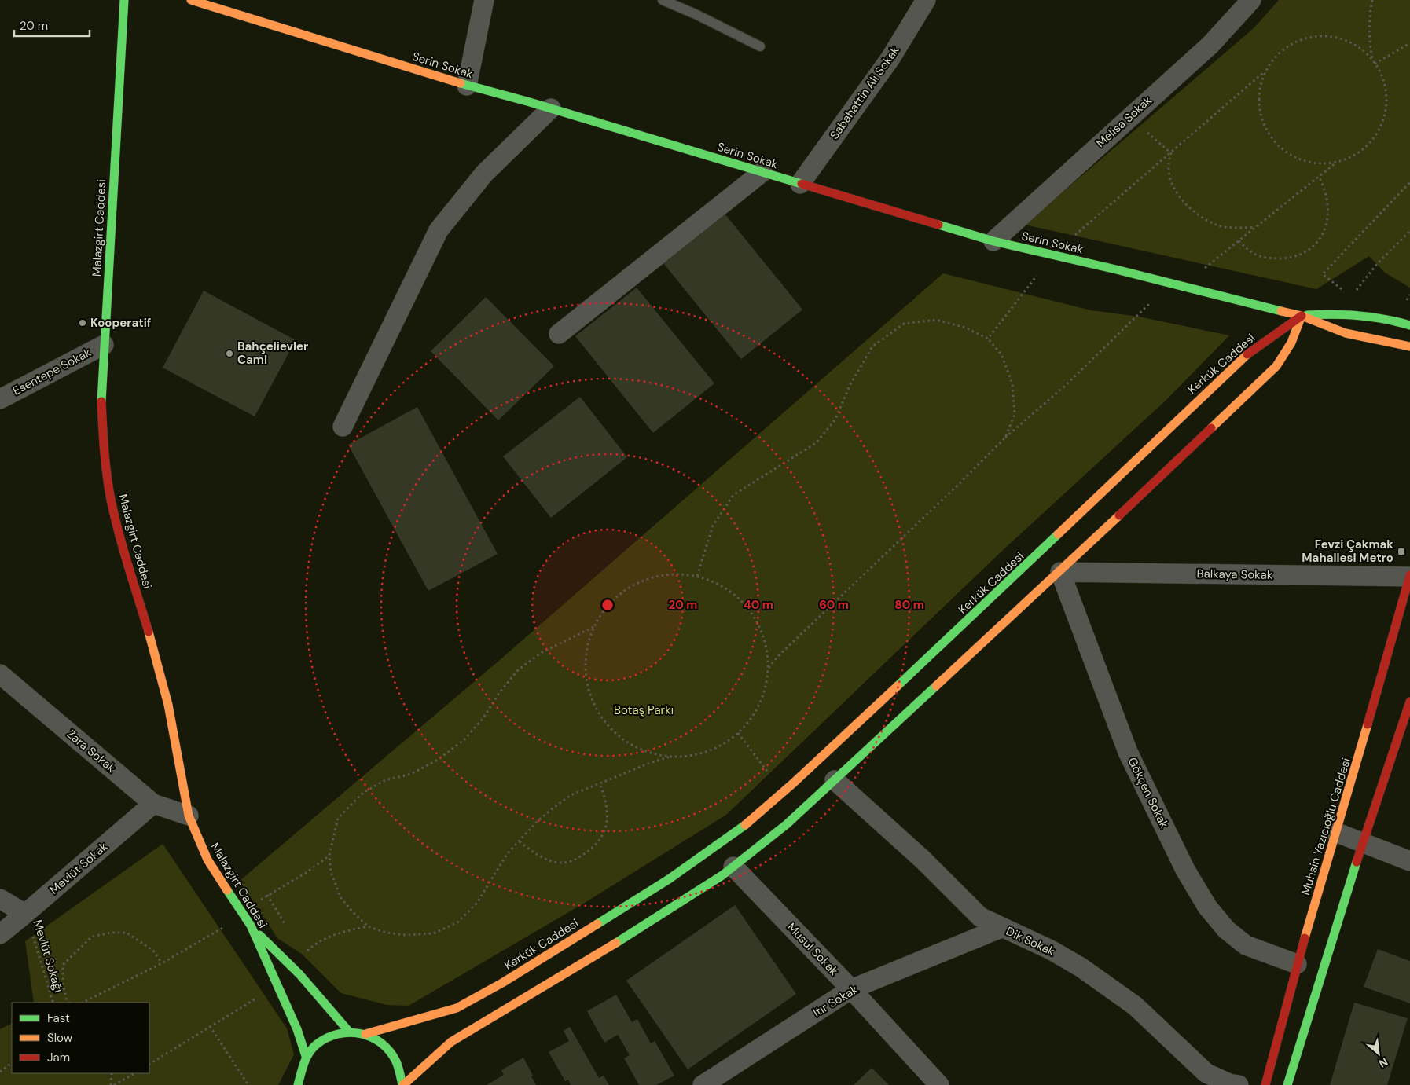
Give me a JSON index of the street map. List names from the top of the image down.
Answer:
{
  "streets": {
    "street": [
      "Serin Sokak",
      "Sabahattin Ali Sokak",
      "Melisa Sokak",
      "Malazgirt Caddesi",
      "Kerkük Caddesi",
      "Esentepe Sokak",
      "Balkaya Sokak",
      "Zara Sokak",
      "Gökçen Sokak",
      "Muhsin Yazıcıoğlu Caddesi",
      "Mevlüt Sokak",
      "Dik Sokak",
      "Musul Sokak",
      "Itır Sokak"
    ],
    "path": ["Mevlüt Sokağı"]
  },
  "crossings": [
    ["Serin Sokak", "Sabahattin Ali Sokak"],
    ["Serin Sokak", "Melisa Sokak"],
    ["Serin Sokak", "Kerkük Caddesi"],
    ["Malazgirt Caddesi", "Esentepe Sokak"],
    ["Malazgirt Caddesi", "Zara Sokak"],
    ["Balkaya Sokak", "Gökçen Sokak"],
    ["Balkaya Sokak", "Muhsin Yazıcıoğlu Caddesi"],
    ["Zara Sokak", "Mevlüt Sokak"],
    ["Gökçen Sokak", "Muhsin Yazıcıoğlu Caddesi"],
    ["Mevlüt Sokak", "Mevlüt Sokağı"],
    ["Dik Sokak", "Itır Sokak"],
    ["Musul Sokak", "Itır Sokak"]
  ],
  "parks": ["Botaş Parkı"],
  "places": {
    "other": ["Kooperatif", "Bahçelievler Cami"],
    "transit": ["Fevzi Çakmak Mahallesi Metro"]
  },
  "legend": ["Fast", "Slow", "Jam"],
  "scale_bar": "20 m",
  "north": "bottom right",
  "rings": [
    "20 m",
    "40 m",
    "60 m",
    "80 m"
  ]
}
